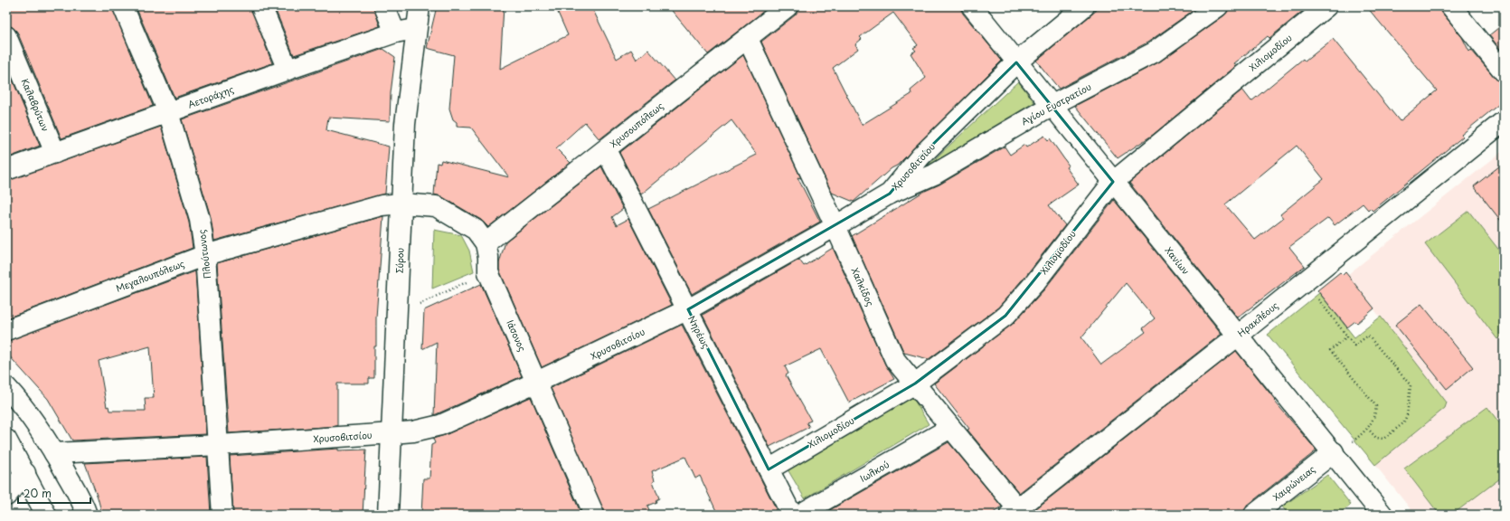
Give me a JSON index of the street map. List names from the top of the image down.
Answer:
{
  "streets": {
    "street": [
      "Χιλιομοδίου",
      "Αετοράχης",
      "Αγίου Ευστρατίου",
      "Καλαβρύτων",
      "Χρυσουπόλεως",
      "Χρυσοβιτσίου",
      "Πλούτωνος",
      "Σύρου",
      "Χανίων",
      "Μεγαλουπόλεως",
      "Χαλκίδος",
      "Ηρακλέους",
      "Νηρέως",
      "Ιάσονος",
      "Ιωλκού",
      "Χαιρώνειας"
    ]
  },
  "crossings": [
    ["Χιλιομοδίου", "Χανίων"],
    ["Χιλιομοδίου", "Χαλκίδος"],
    ["Χιλιομοδίου", "Νηρέως"],
    ["Αετοράχης", "Καλαβρύτων"],
    ["Αετοράχης", "Πλούτωνος"],
    ["Αετοράχης", "Σύρου"],
    ["Αγίου Ευστρατίου", "Χρυσοβιτσίου"],
    ["Αγίου Ευστρατίου", "Χανίων"],
    ["Χρυσουπόλεως", "Χαλκίδος"],
    ["Χρυσουπόλεως", "Νηρέως"],
    ["Χρυσουπόλεως", "Ιάσονος"],
    ["Χρυσοβιτσίου", "Πλούτωνος"],
    ["Χρυσοβιτσίου", "Σύρου"],
    ["Χρυσοβιτσίου", "Χανίων"],
    ["Χρυσοβιτσίου", "Χαλκίδος"],
    ["Χρυσοβιτσίου", "Νηρέως"],
    ["Χρυσοβιτσίου", "Ιάσονος"],
    ["Πλούτωνος", "Μεγαλουπόλεως"],
    ["Σύρου", "Μεγαλουπόλεως"],
    ["Χανίων", "Ηρακλέους"],
    ["Χανίων", "Χαιρώνειας"],
    ["Χαλκίδος", "Ηρακλέους"],
    ["Χαλκίδος", "Ιωλκού"]
  ],
  "scale_bar": "20 m"
}
